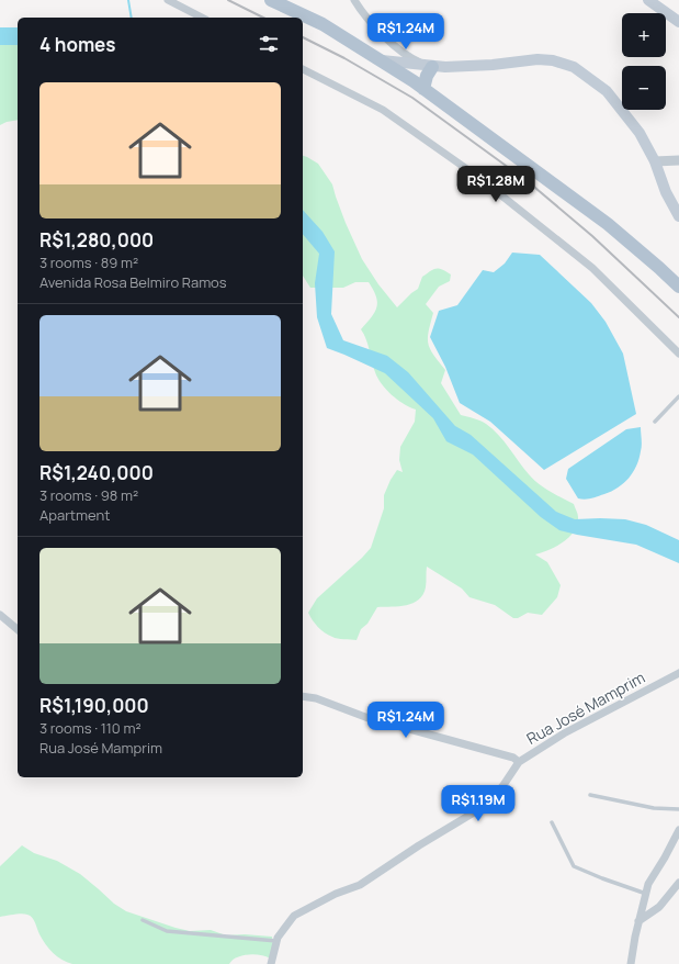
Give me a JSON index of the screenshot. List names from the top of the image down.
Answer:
{
  "streets": {
    "street": ["Rua José Mamprim"]
  },
  "page": {
    "map_buttons": ["+", "−"],
    "price": [
      "R$1.24M",
      "R$1.28M",
      "R$1.24M",
      "R$1.19M"
    ],
    "heading": "4 homes",
    "list": [
      {
        "name": "R$1,280,000",
        "note": "3 rooms · 89 m² · Avenida Rosa Belmiro Ramos"
      },
      {
        "name": "R$1,240,000",
        "note": "3 rooms · 98 m² · Apartment"
      },
      {
        "name": "R$1,190,000",
        "note": "3 rooms · 110 m² · Rua José Mamprim"
      }
    ]
  }
}
